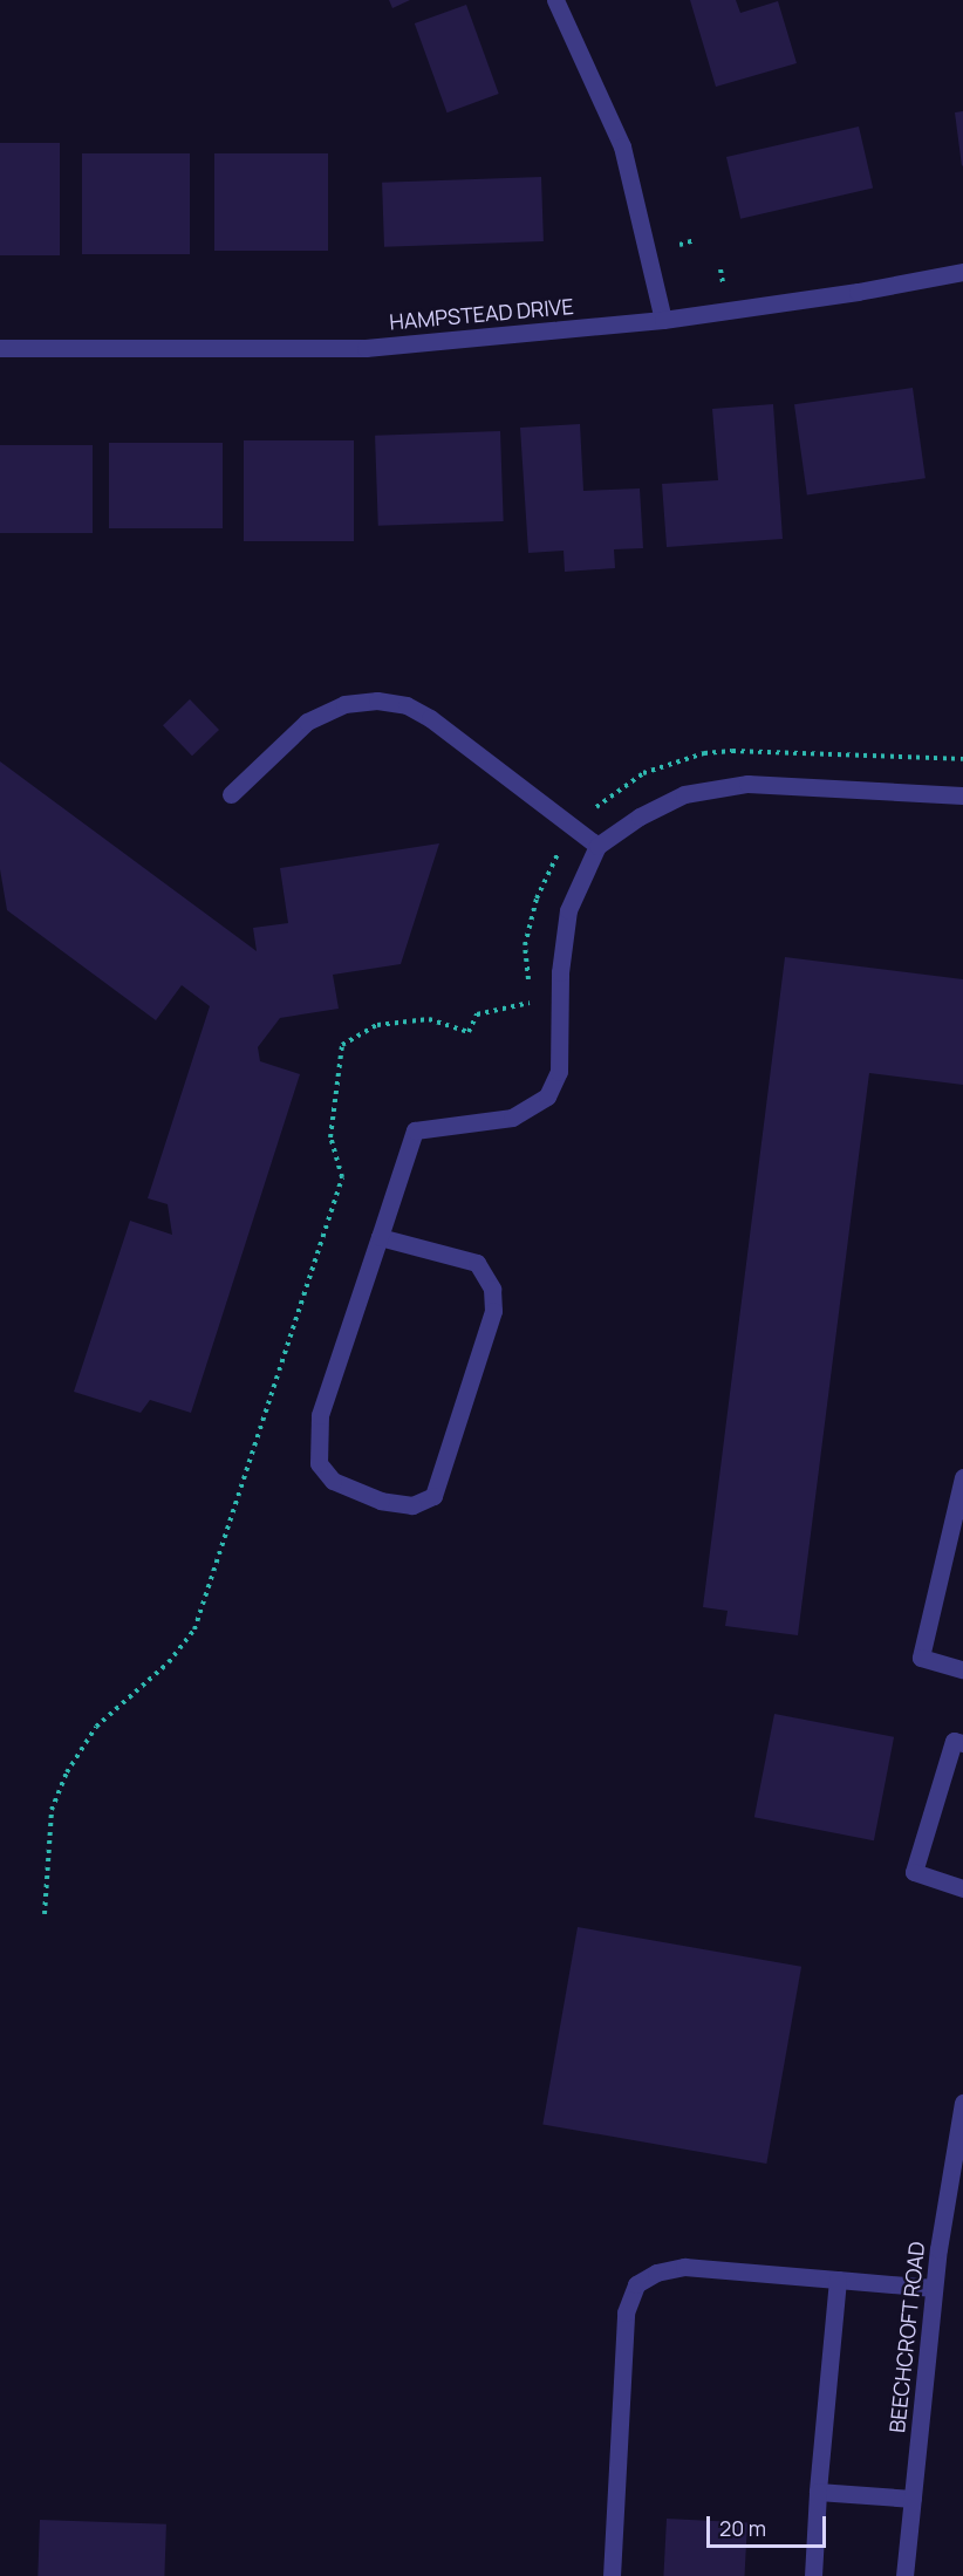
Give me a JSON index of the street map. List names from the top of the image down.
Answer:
{
  "streets": {
    "street": ["HAMPSTEAD DRIVE", "BEECHCROFT ROAD"]
  },
  "scale_bar": "20 m"
}
